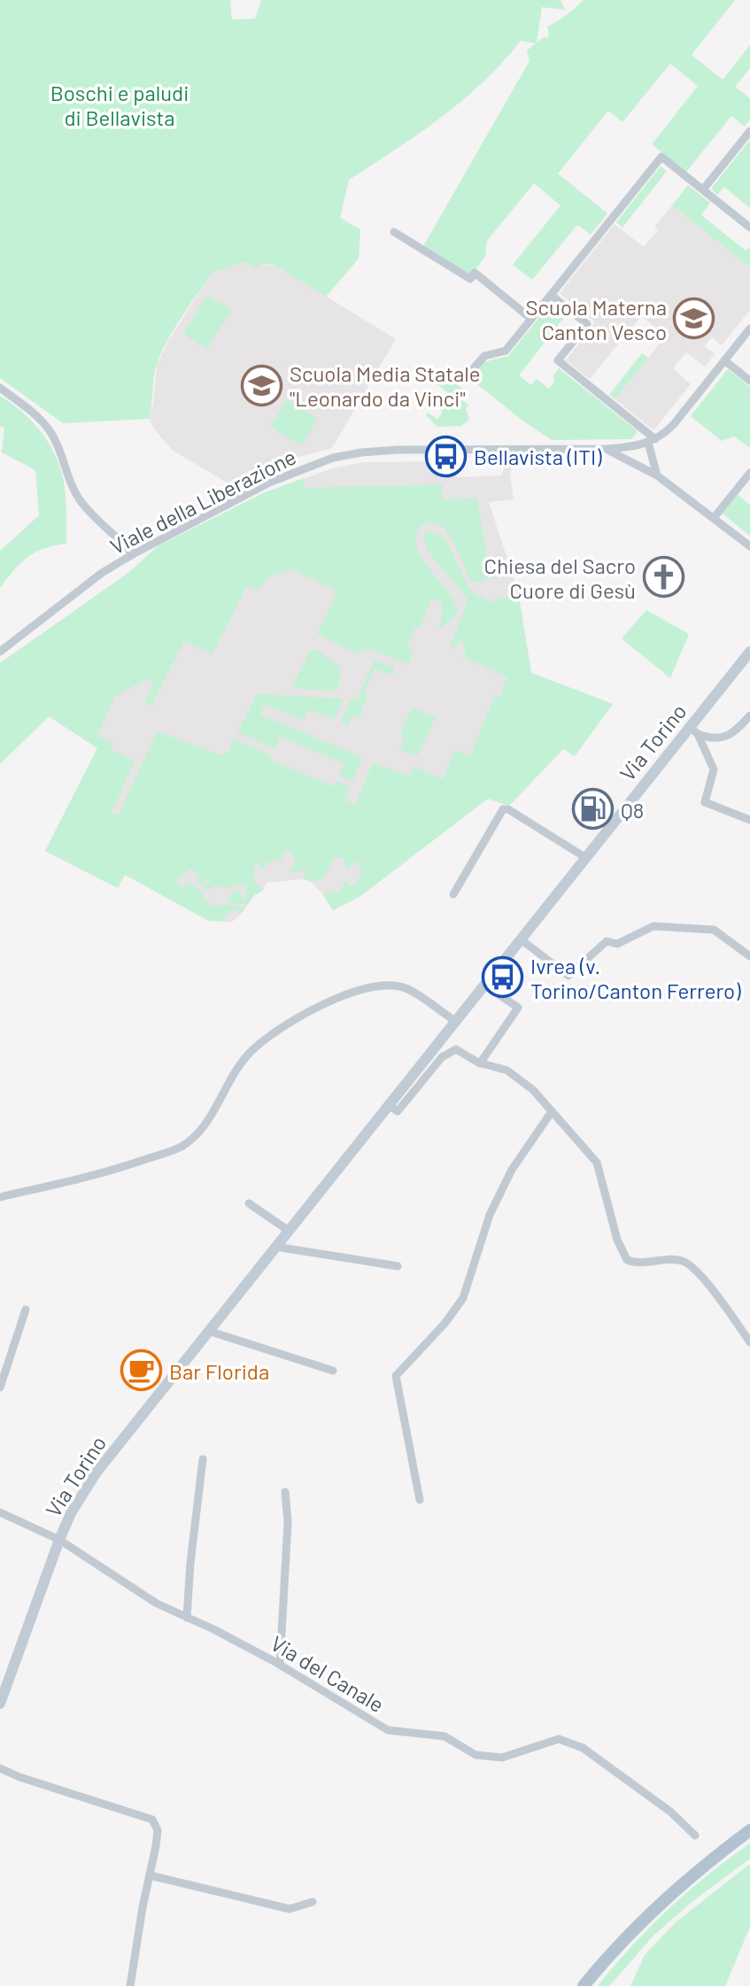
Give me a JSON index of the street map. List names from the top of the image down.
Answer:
{
  "streets": {
    "street": ["Viale della Liberazione", "Via Torino", "Via del Canale"]
  },
  "crossings": [
    ["Via Torino", "Via del Canale"]
  ],
  "parks": ["Boschi e paludi di Bellavista"],
  "places": {
    "school or university": ["Scuola Materna Canton Vesco", "Scuola Media Statale \"Leonardo da Vinci\""],
    "bus stop": ["Bellavista (ITI)", "Ivrea (v. Torino/Canton Ferrero)"],
    "church": ["Chiesa del Sacro Cuore di Gesù"],
    "fuel station": ["Q8"],
    "cafe": ["Bar Florida"]
  }
}
